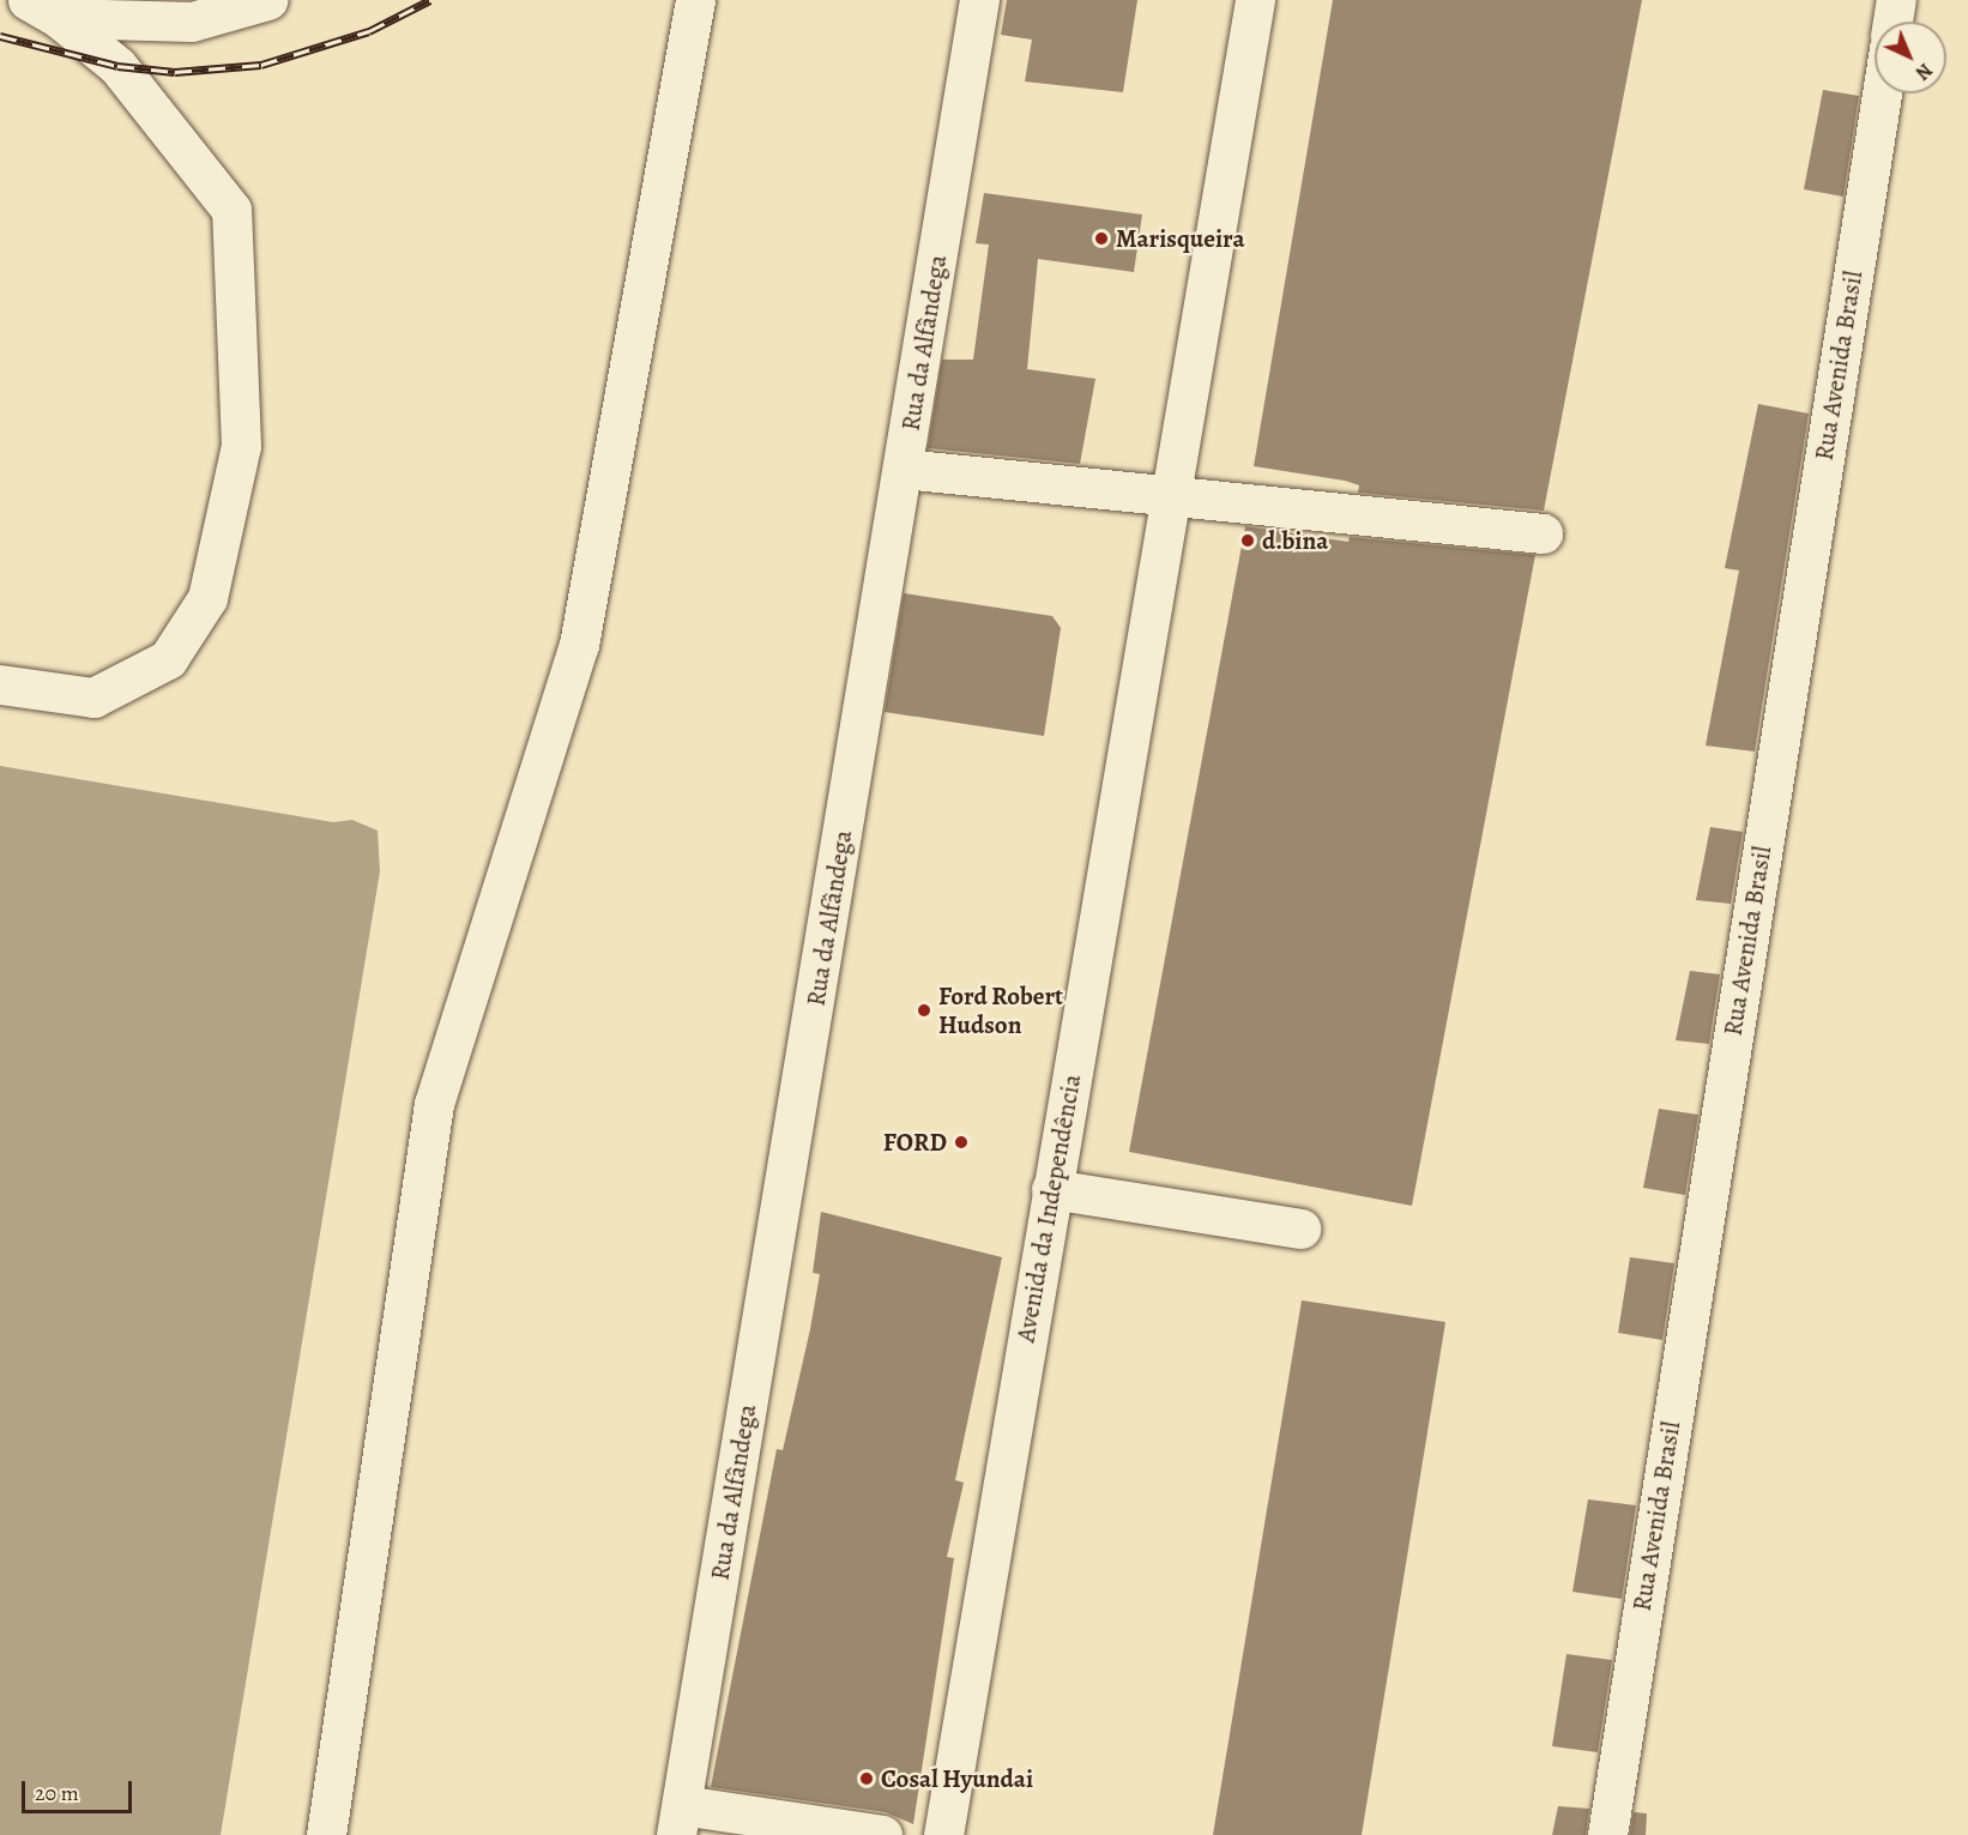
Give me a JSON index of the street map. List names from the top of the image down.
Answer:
{
  "streets": {
    "street": ["Rua da Alfândega", "Rua Avenida Brasil", "Avenida da Independência"]
  },
  "places": [
    "Marisqueira",
    "d.bina",
    "Ford Robert Hudson",
    "FORD",
    "Cosal Hyundai"
  ],
  "scale_bar": "20 m",
  "north": "bottom right"
}
